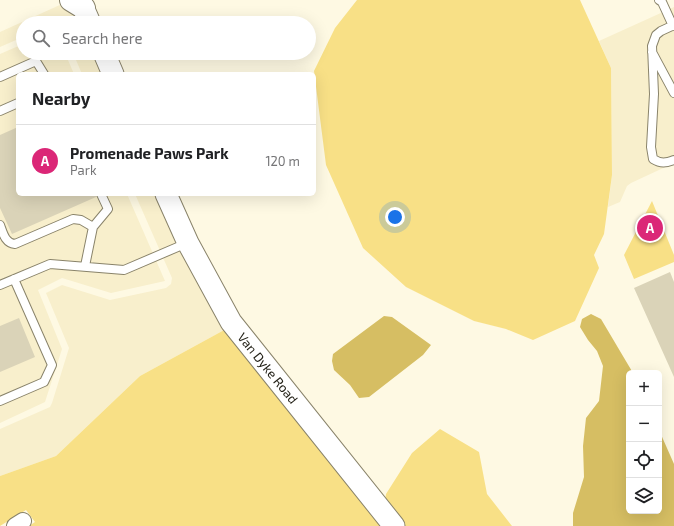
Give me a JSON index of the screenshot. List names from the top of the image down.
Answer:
{
  "streets": {
    "street": ["Van Dyke Road"]
  },
  "page": {
    "search": "Search here",
    "heading": "Nearby",
    "list": [
      {
        "mark": "A",
        "name": "Promenade Paws Park",
        "note": "Park",
        "value": "120 m"
      }
    ],
    "pins": "A",
    "map_buttons": ["+", "−"]
  }
}
